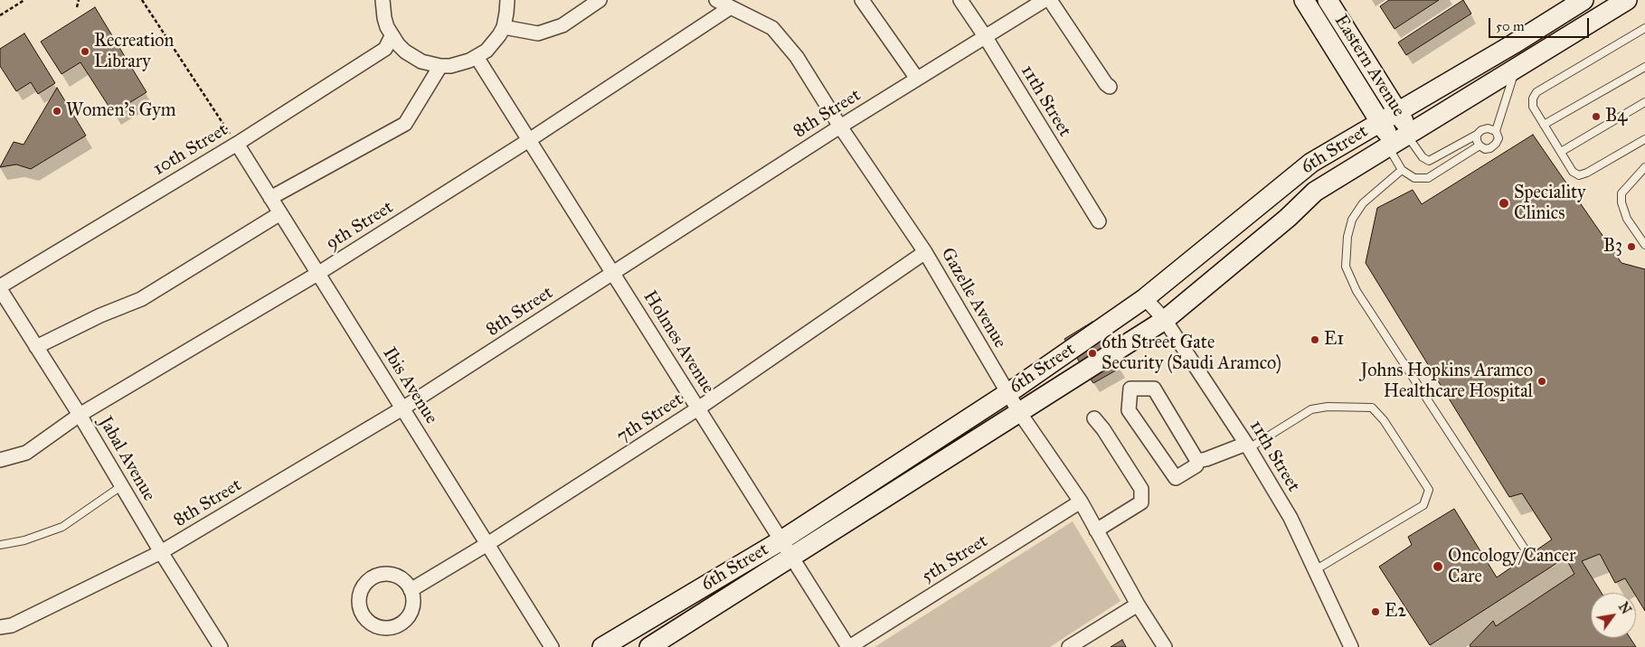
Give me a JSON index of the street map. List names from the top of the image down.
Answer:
{
  "streets": {
    "main road": ["Eastern Avenue", "6th Street"],
    "street": [
      "11th Street",
      "8th Street",
      "10th Street",
      "9th Street",
      "Gazelle Avenue",
      "Holmes Avenue",
      "Ibis Avenue",
      "7th Street",
      "Jabal Avenue",
      "5th Street"
    ]
  },
  "crossings": [
    ["Eastern Avenue", "6th Street"],
    ["11th Street", "8th Street"],
    ["11th Street", "6th Street"],
    ["8th Street", "Gazelle Avenue"],
    ["8th Street", "Holmes Avenue"],
    ["8th Street", "Ibis Avenue"],
    ["8th Street", "Jabal Avenue"],
    ["10th Street", "Ibis Avenue"],
    ["10th Street", "Jabal Avenue"],
    ["6th Street", "Gazelle Avenue"],
    ["6th Street", "Holmes Avenue"],
    ["9th Street", "Gazelle Avenue"],
    ["9th Street", "Holmes Avenue"],
    ["9th Street", "Ibis Avenue"],
    ["9th Street", "Jabal Avenue"],
    ["Gazelle Avenue", "7th Street"],
    ["Gazelle Avenue", "5th Street"],
    ["Holmes Avenue", "7th Street"],
    ["Holmes Avenue", "5th Street"],
    ["Ibis Avenue", "7th Street"]
  ],
  "places": [
    "Recreation Library",
    "Women's Gym",
    "B4",
    "Speciality Clinics",
    "B3",
    "E1",
    "6th Street Gate Security (Saudi Aramco)",
    "Johns Hopkins Aramco Healthcare Hospital",
    "Oncology/Cancer Care",
    "E2"
  ],
  "scale_bar": "50 m",
  "north": "top right"
}
